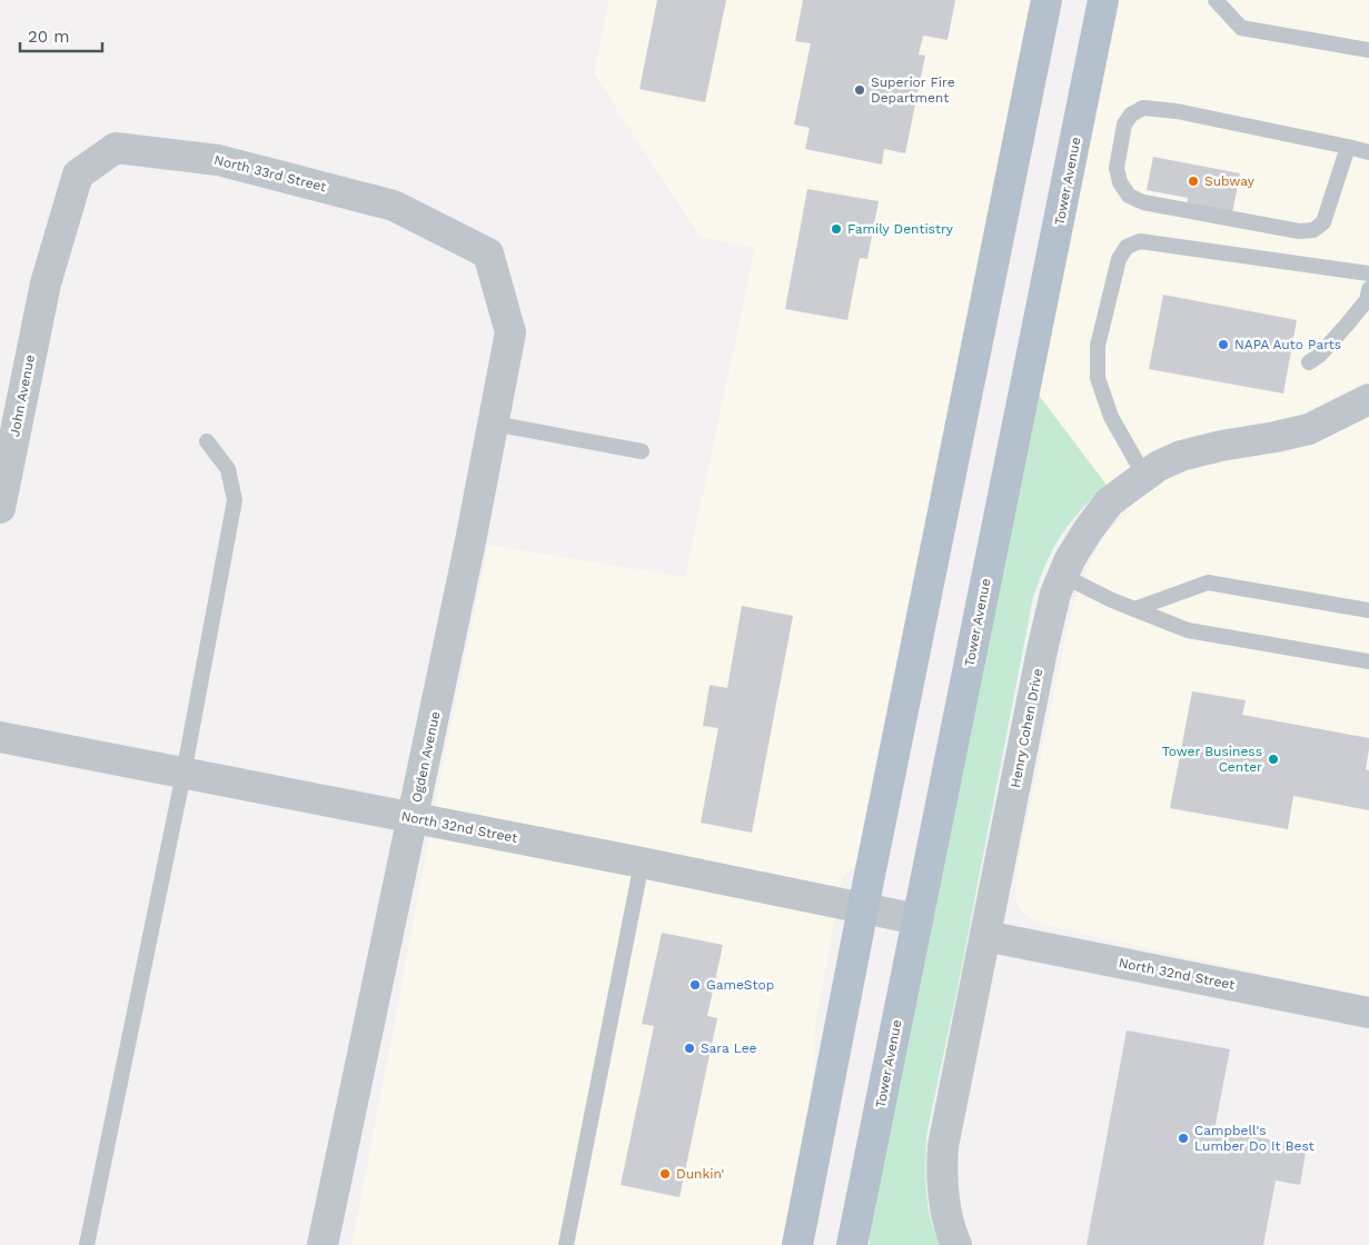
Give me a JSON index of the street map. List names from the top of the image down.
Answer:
{
  "streets": {
    "main road": ["Tower Avenue"],
    "street": [
      "North 33rd Street",
      "John Avenue",
      "Henry Cohen Drive",
      "Ogden Avenue",
      "North 32nd Street"
    ]
  },
  "crossings": [
    ["North 33rd Street", "John Avenue"],
    ["North 33rd Street", "Ogden Avenue"],
    ["Tower Avenue", "North 32nd Street"],
    ["Henry Cohen Drive", "North 32nd Street"],
    ["Ogden Avenue", "North 32nd Street"]
  ],
  "places": [
    "Superior Fire Department",
    "Subway",
    "Family Dentistry",
    "NAPA Auto Parts",
    "Tower Business Center",
    "GameStop",
    "Sara Lee",
    "Campbell's Lumber Do It Best",
    "Dunkin'"
  ],
  "scale_bar": "20 m"
}
